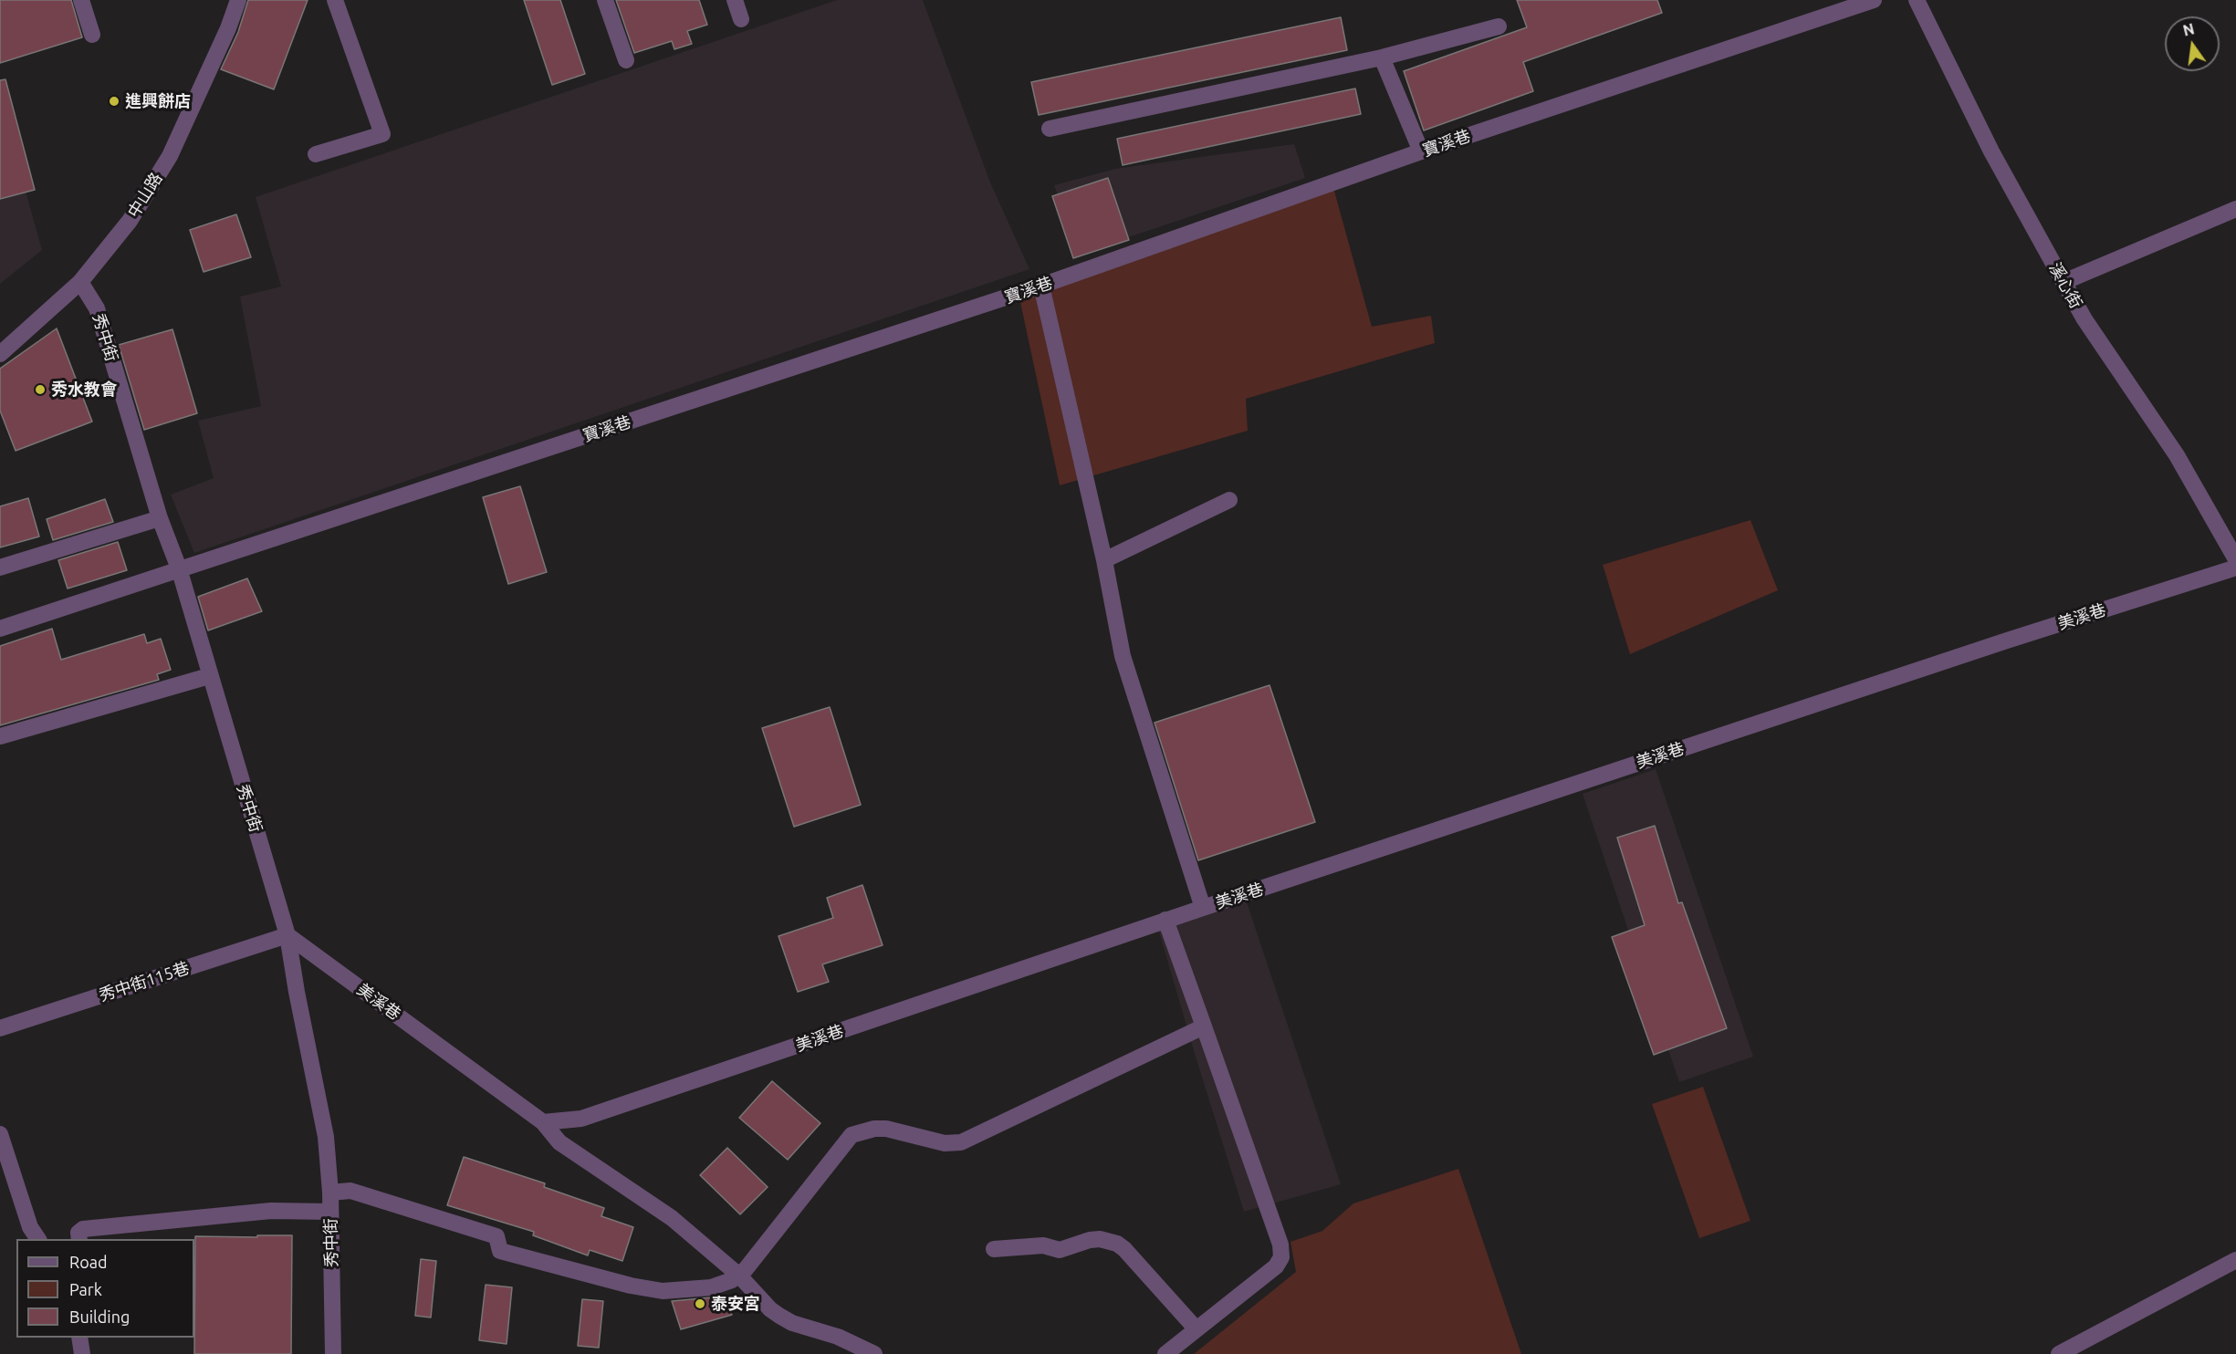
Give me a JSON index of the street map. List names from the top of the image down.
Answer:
{
  "streets": {
    "street": [
      "寶溪巷",
      "中山路",
      "溪心街",
      "秀中街",
      "美溪巷",
      "秀中街115巷"
    ]
  },
  "crossings": [
    ["寶溪巷", "秀中街"],
    ["中山路", "秀中街"],
    ["秀中街", "美溪巷"],
    ["秀中街", "秀中街115巷"],
    ["美溪巷", "秀中街115巷"]
  ],
  "places": ["進興餅店", "秀水教會", "泰安宮"],
  "legend": ["Road", "Park", "Building"],
  "north": "top"
}
